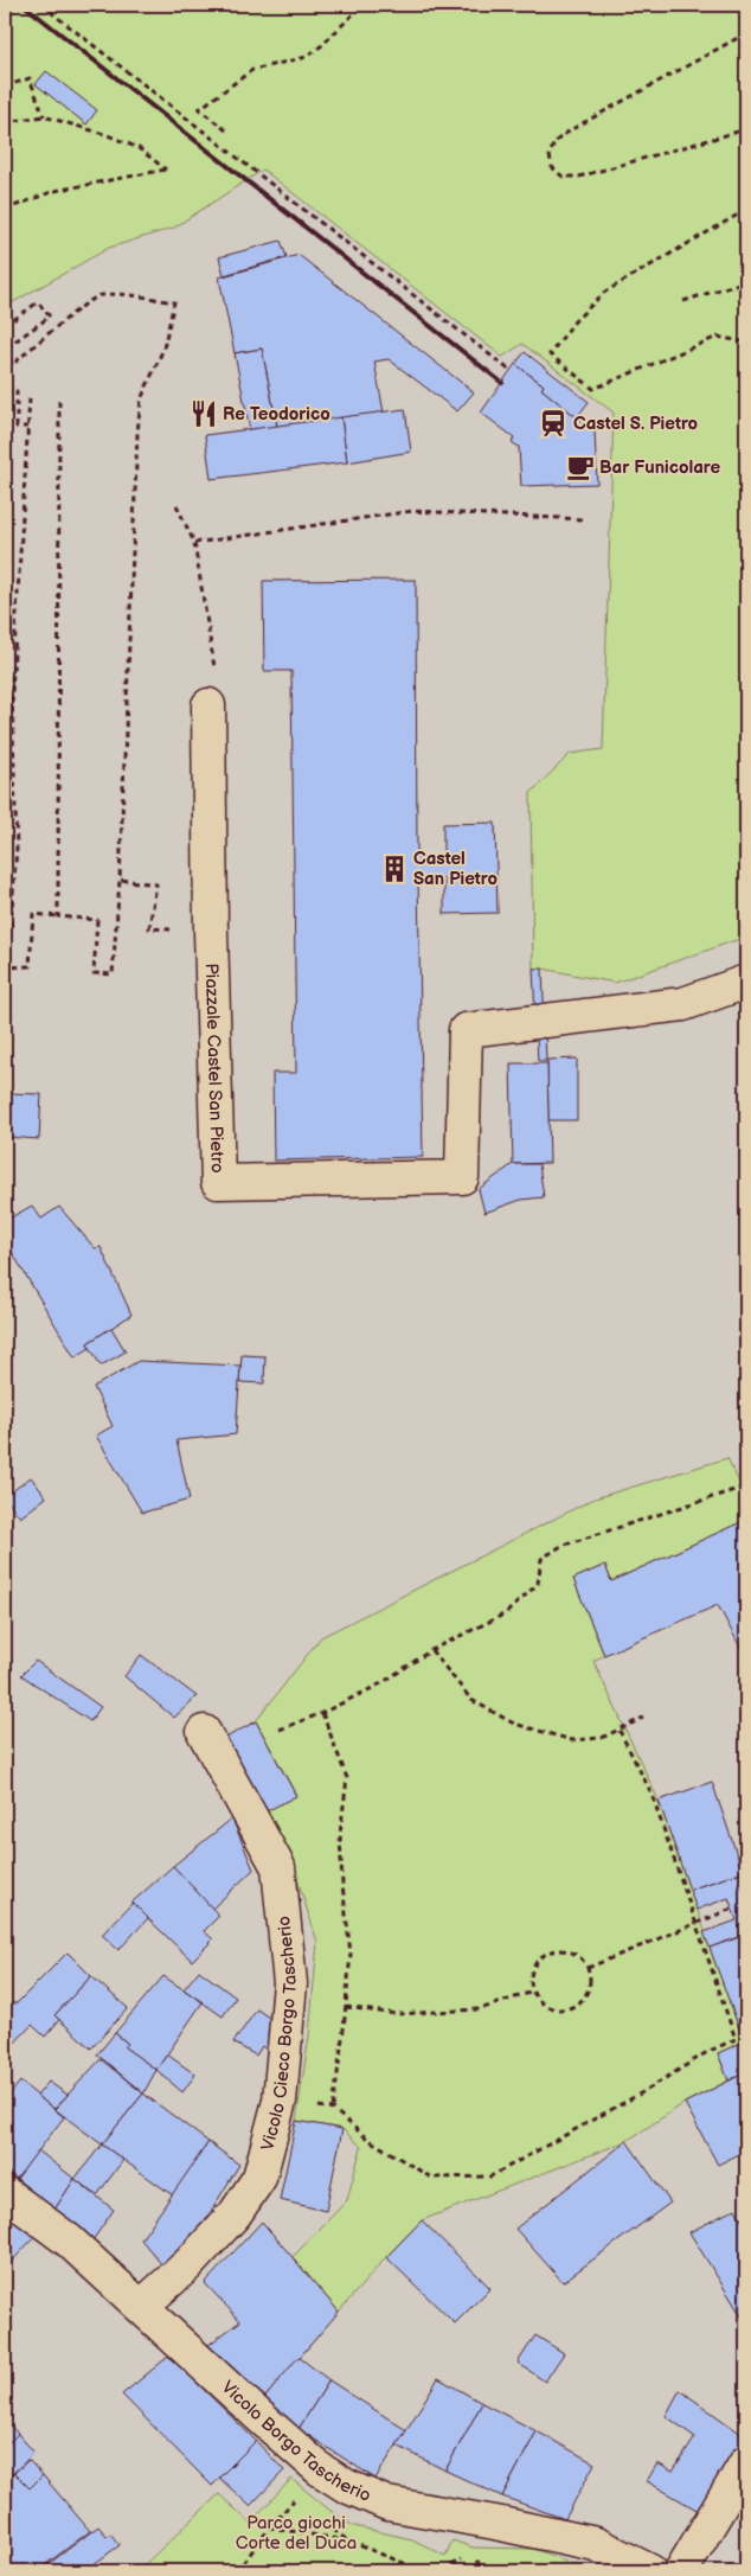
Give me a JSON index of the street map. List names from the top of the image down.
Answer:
{
  "streets": {
    "street": ["Piazzale Castel San Pietro", "Vicolo Cieco Borgo Tascherio", "Vicolo Borgo Tascherio"]
  },
  "crossings": [
    ["Vicolo Cieco Borgo Tascherio", "Vicolo Borgo Tascherio"]
  ],
  "parks": ["Parco giochi Corte del Duca"],
  "places": {
    "restaurant": ["Re Teodorico"],
    "station": ["Castel S. Pietro"],
    "cafe": ["Bar Funicolare"],
    "building": ["Castel San Pietro"]
  }
}
